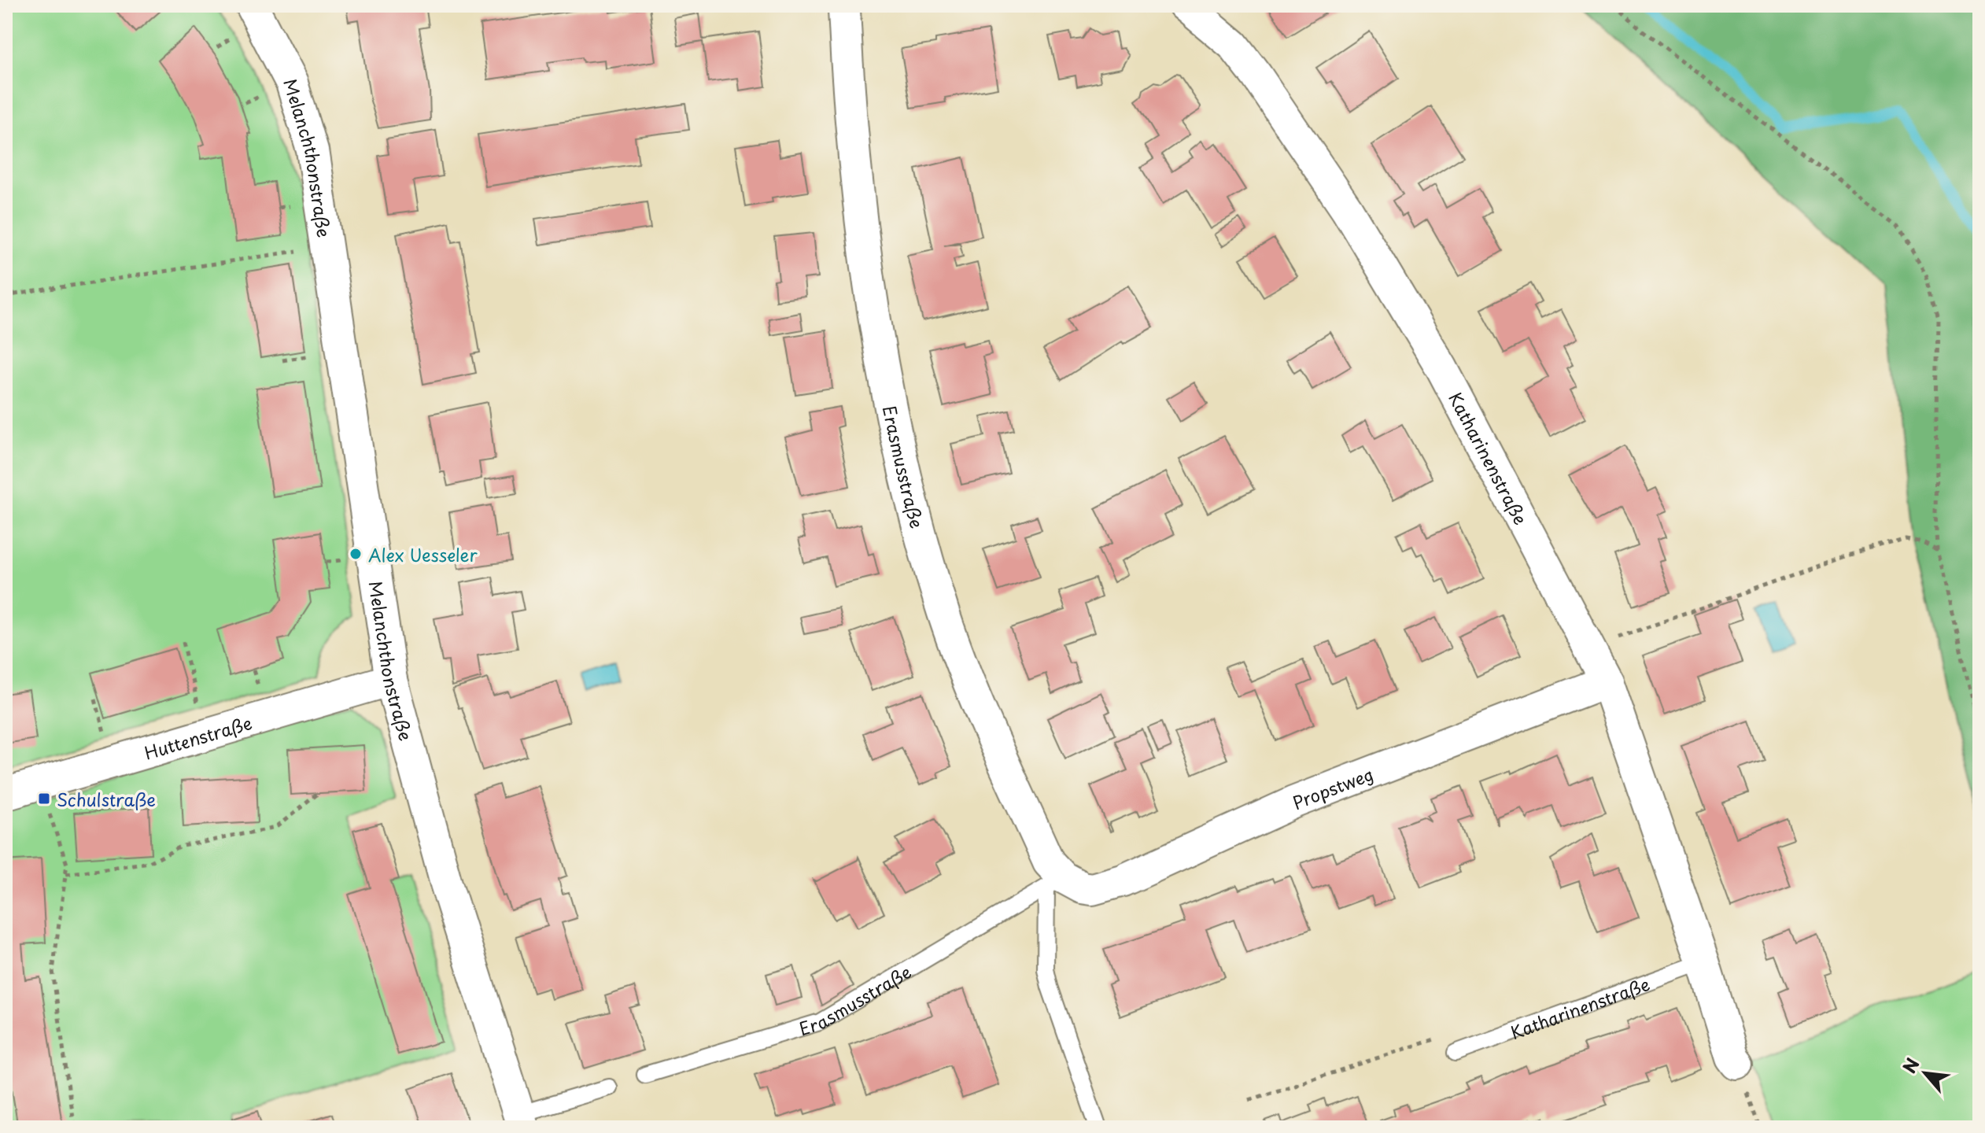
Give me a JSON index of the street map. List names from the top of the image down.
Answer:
{
  "streets": {
    "street": [
      "Melanchthonstraße",
      "Katharinenstraße",
      "Erasmusstraße",
      "Huttenstraße",
      "Propstweg"
    ]
  },
  "crossings": [
    ["Melanchthonstraße", "Huttenstraße"],
    ["Katharinenstraße", "Propstweg"],
    ["Erasmusstraße", "Propstweg"]
  ],
  "places": {
    "other": ["Alex Uesseler"],
    "transit": ["Schulstraße"]
  },
  "north": "top left"
}
